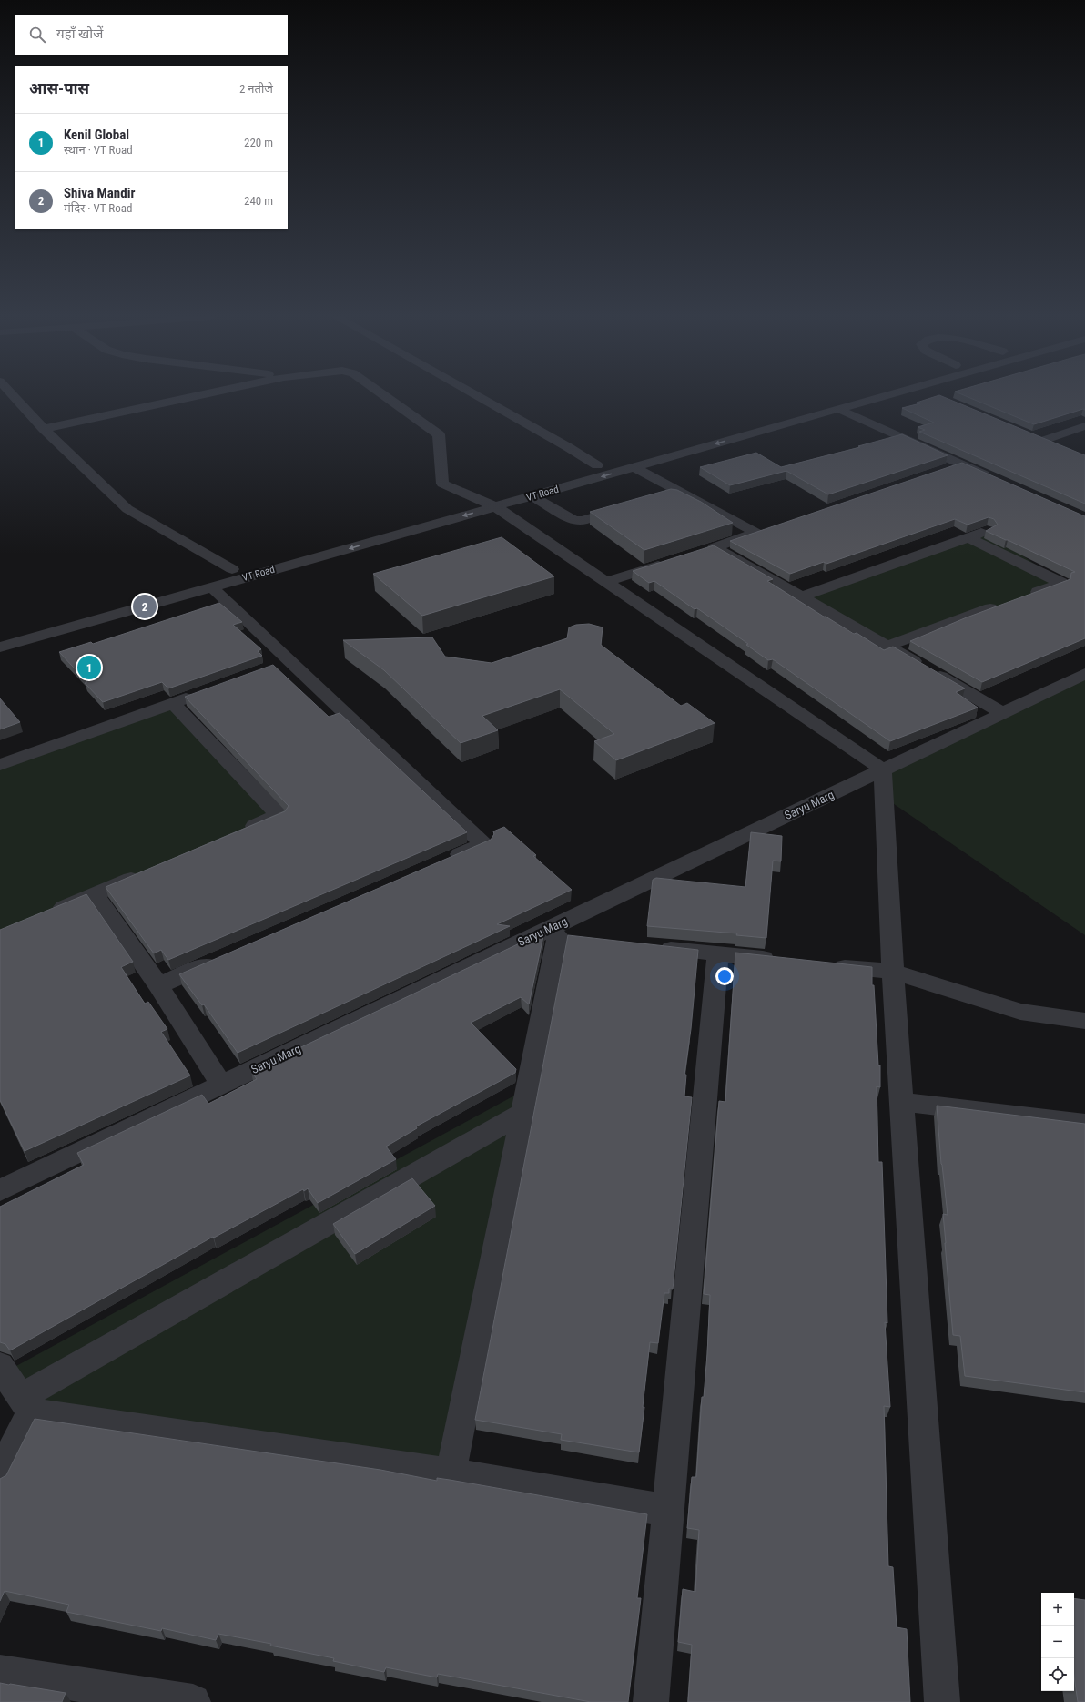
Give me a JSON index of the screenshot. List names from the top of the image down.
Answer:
{
  "streets": {
    "street": ["VT Road", "Saryu Marg"]
  },
  "page": {
    "search": "यहाँ खोजें",
    "heading": ["आस-पास", "2 नतीजे"],
    "list": [
      {
        "mark": "1",
        "name": "Kenil Global",
        "note": "स्थान · VT Road",
        "value": "220 m"
      },
      {
        "mark": "2",
        "name": "Shiva Mandir",
        "note": "मंदिर · VT Road",
        "value": "240 m"
      }
    ],
    "pins": ["2", "1"],
    "map_buttons": ["+", "−"]
  }
}
